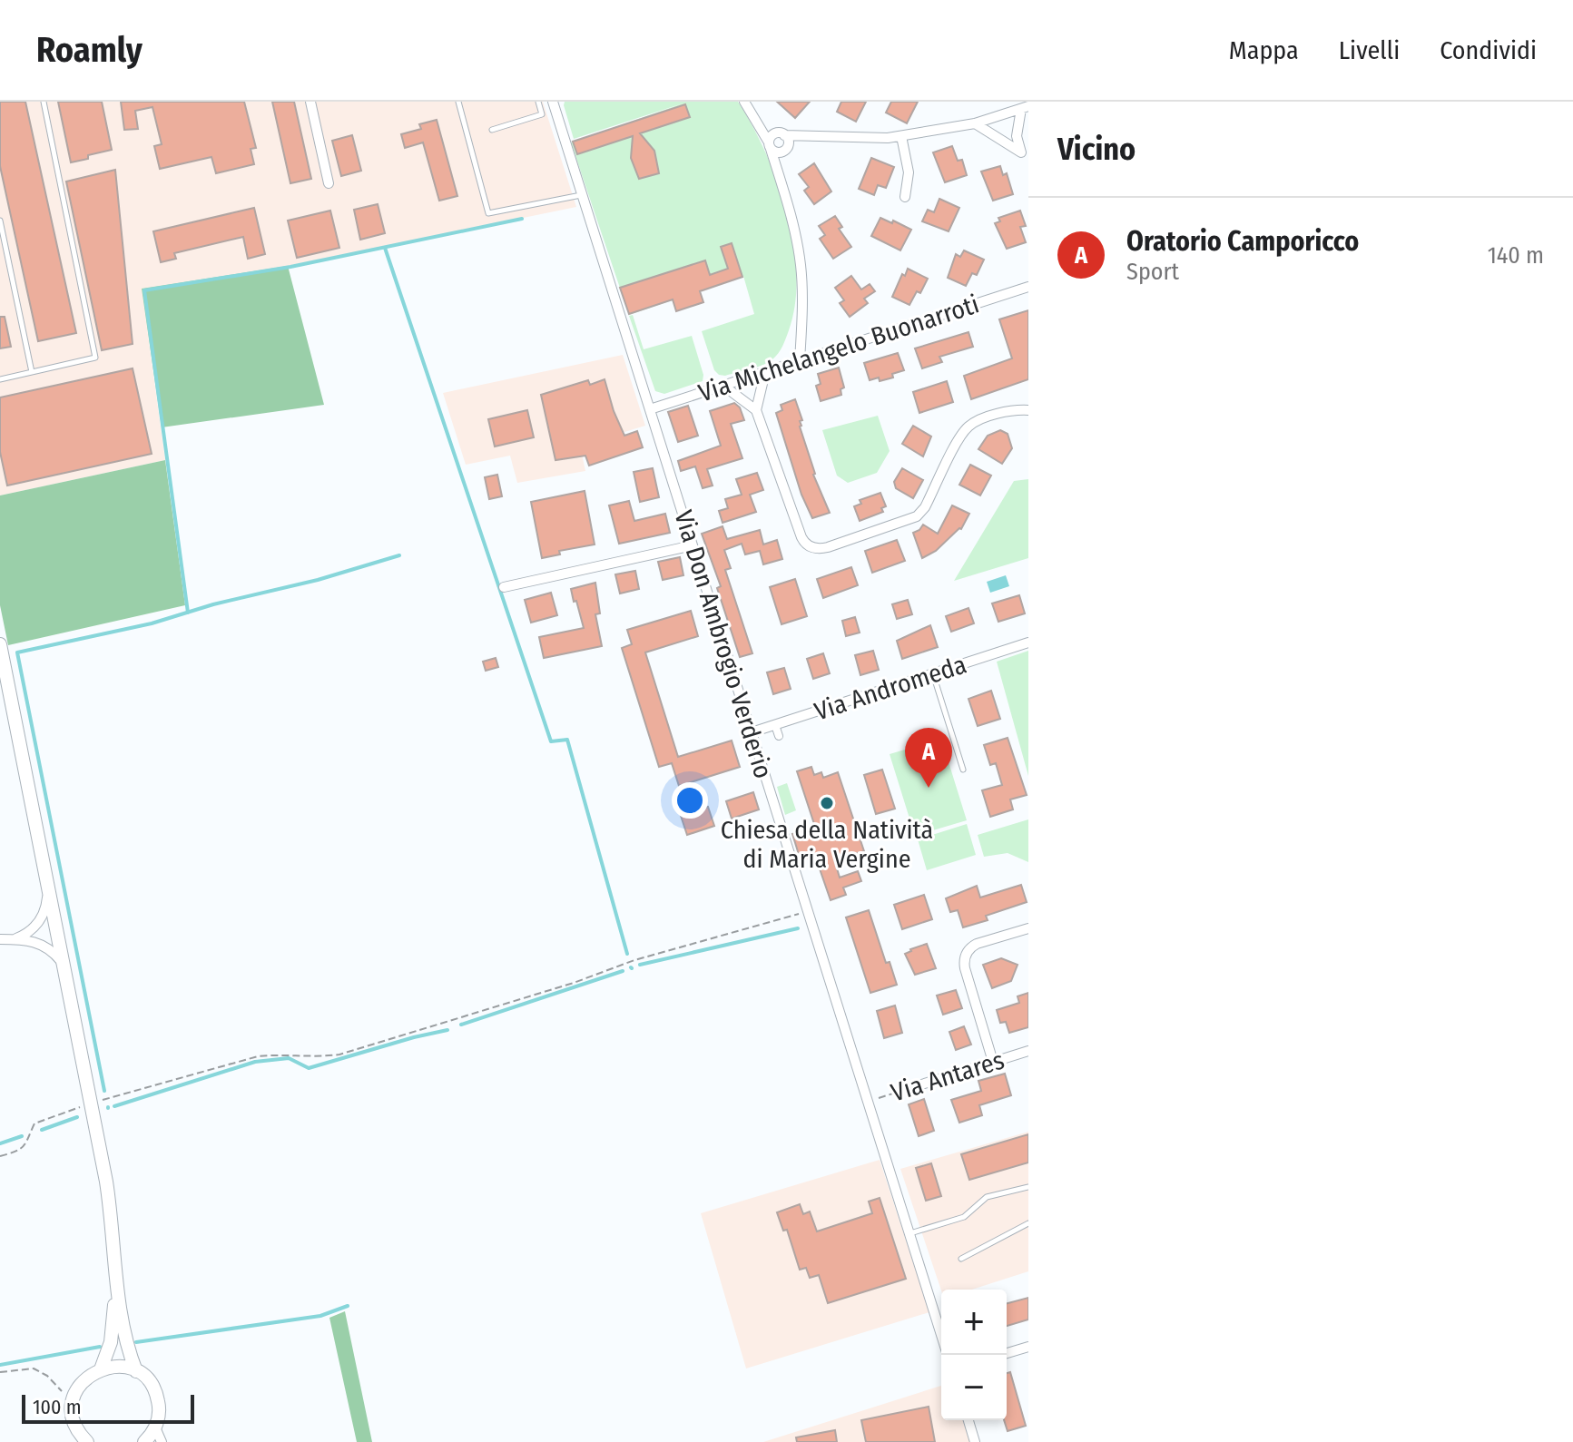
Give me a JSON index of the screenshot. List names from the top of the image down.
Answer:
{
  "streets": {
    "street": [
      "Via Michelangelo Buonarroti",
      "Via Don Ambrogio Verderio",
      "Via Andromeda",
      "Via Antares"
    ]
  },
  "crossings": [
    ["Via Michelangelo Buonarroti", "Via Don Ambrogio Verderio"],
    ["Via Don Ambrogio Verderio", "Via Andromeda"],
    ["Via Don Ambrogio Verderio", "Via Antares"]
  ],
  "places": ["Chiesa della Natività di Maria Vergine"],
  "scale_bar": "100 m",
  "page": {
    "header": "Roamly",
    "nav": ["Mappa", "Livelli", "Condividi"],
    "heading": "Vicino",
    "list": [
      {
        "mark": "A",
        "name": "Oratorio Camporicco",
        "note": "Sport",
        "value": "140 m"
      }
    ],
    "pins": "A",
    "map_buttons": ["+", "−"],
    "scale": "100 m"
  }
}
